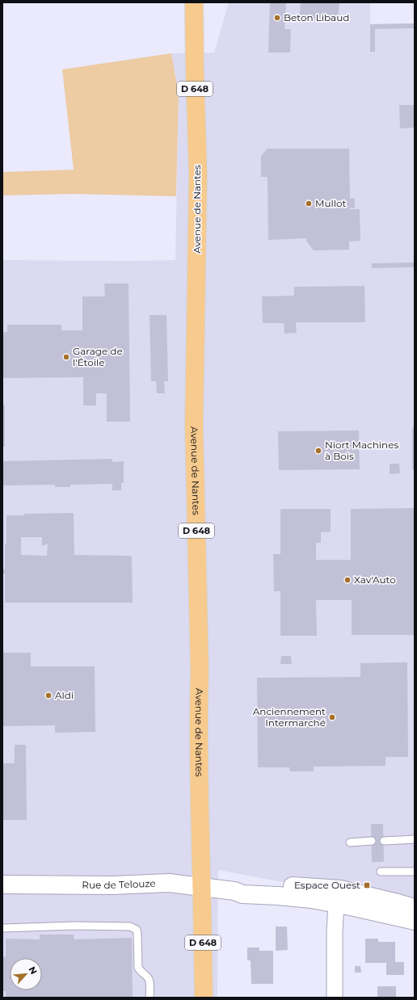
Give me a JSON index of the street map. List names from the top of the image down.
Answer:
{
  "streets": {
    "main road": ["D 648", "Avenue de Nantes"],
    "street": ["Rue de Telouze"]
  },
  "crossings": [
    ["Avenue de Nantes", "Rue de Telouze"]
  ],
  "places": {
    "other": [
      "Beton Libaud",
      "Mullot",
      "Garage de l'Étoile",
      "Niort Machines à Bois",
      "Xav'Auto",
      "Aldi",
      "Anciennement Intermarché"
    ],
    "transit": ["Espace Ouest"]
  },
  "north": "top right"
}
